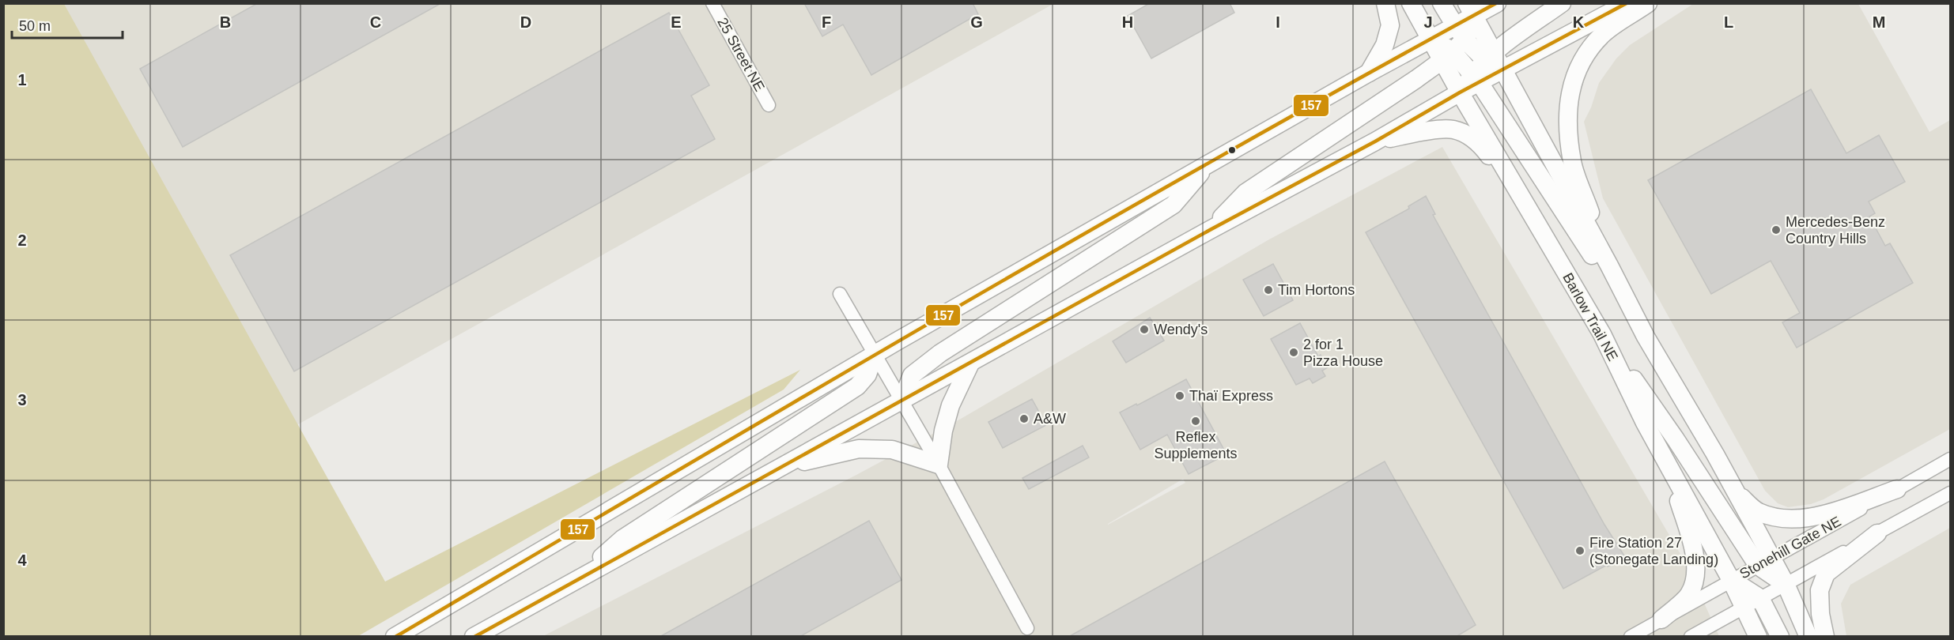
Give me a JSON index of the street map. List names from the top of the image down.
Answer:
{
  "streets": {
    "main road": ["Barlow Trail NE"],
    "street": ["25 Street NE", "Stonehill Gate NE"]
  },
  "crossings": [
    ["Barlow Trail NE", "Stonehill Gate NE"]
  ],
  "places": [
    "Mercedes-Benz Country Hills",
    "Tim Hortons",
    "Wendy's",
    "2 for 1 Pizza House",
    "Thaï Express",
    "A&W",
    "Reflex Supplements",
    "Fire Station 27 (Stonegate Landing)"
  ],
  "lines": ["transit line 157"],
  "scale_bar": "50 m",
  "grid": {
    "columns": [
      "B",
      "C",
      "D",
      "E",
      "F",
      "G",
      "H",
      "I",
      "J",
      "K",
      "L",
      "M"
    ],
    "rows": [
      "1",
      "2",
      "3",
      "4"
    ]
  }
}
